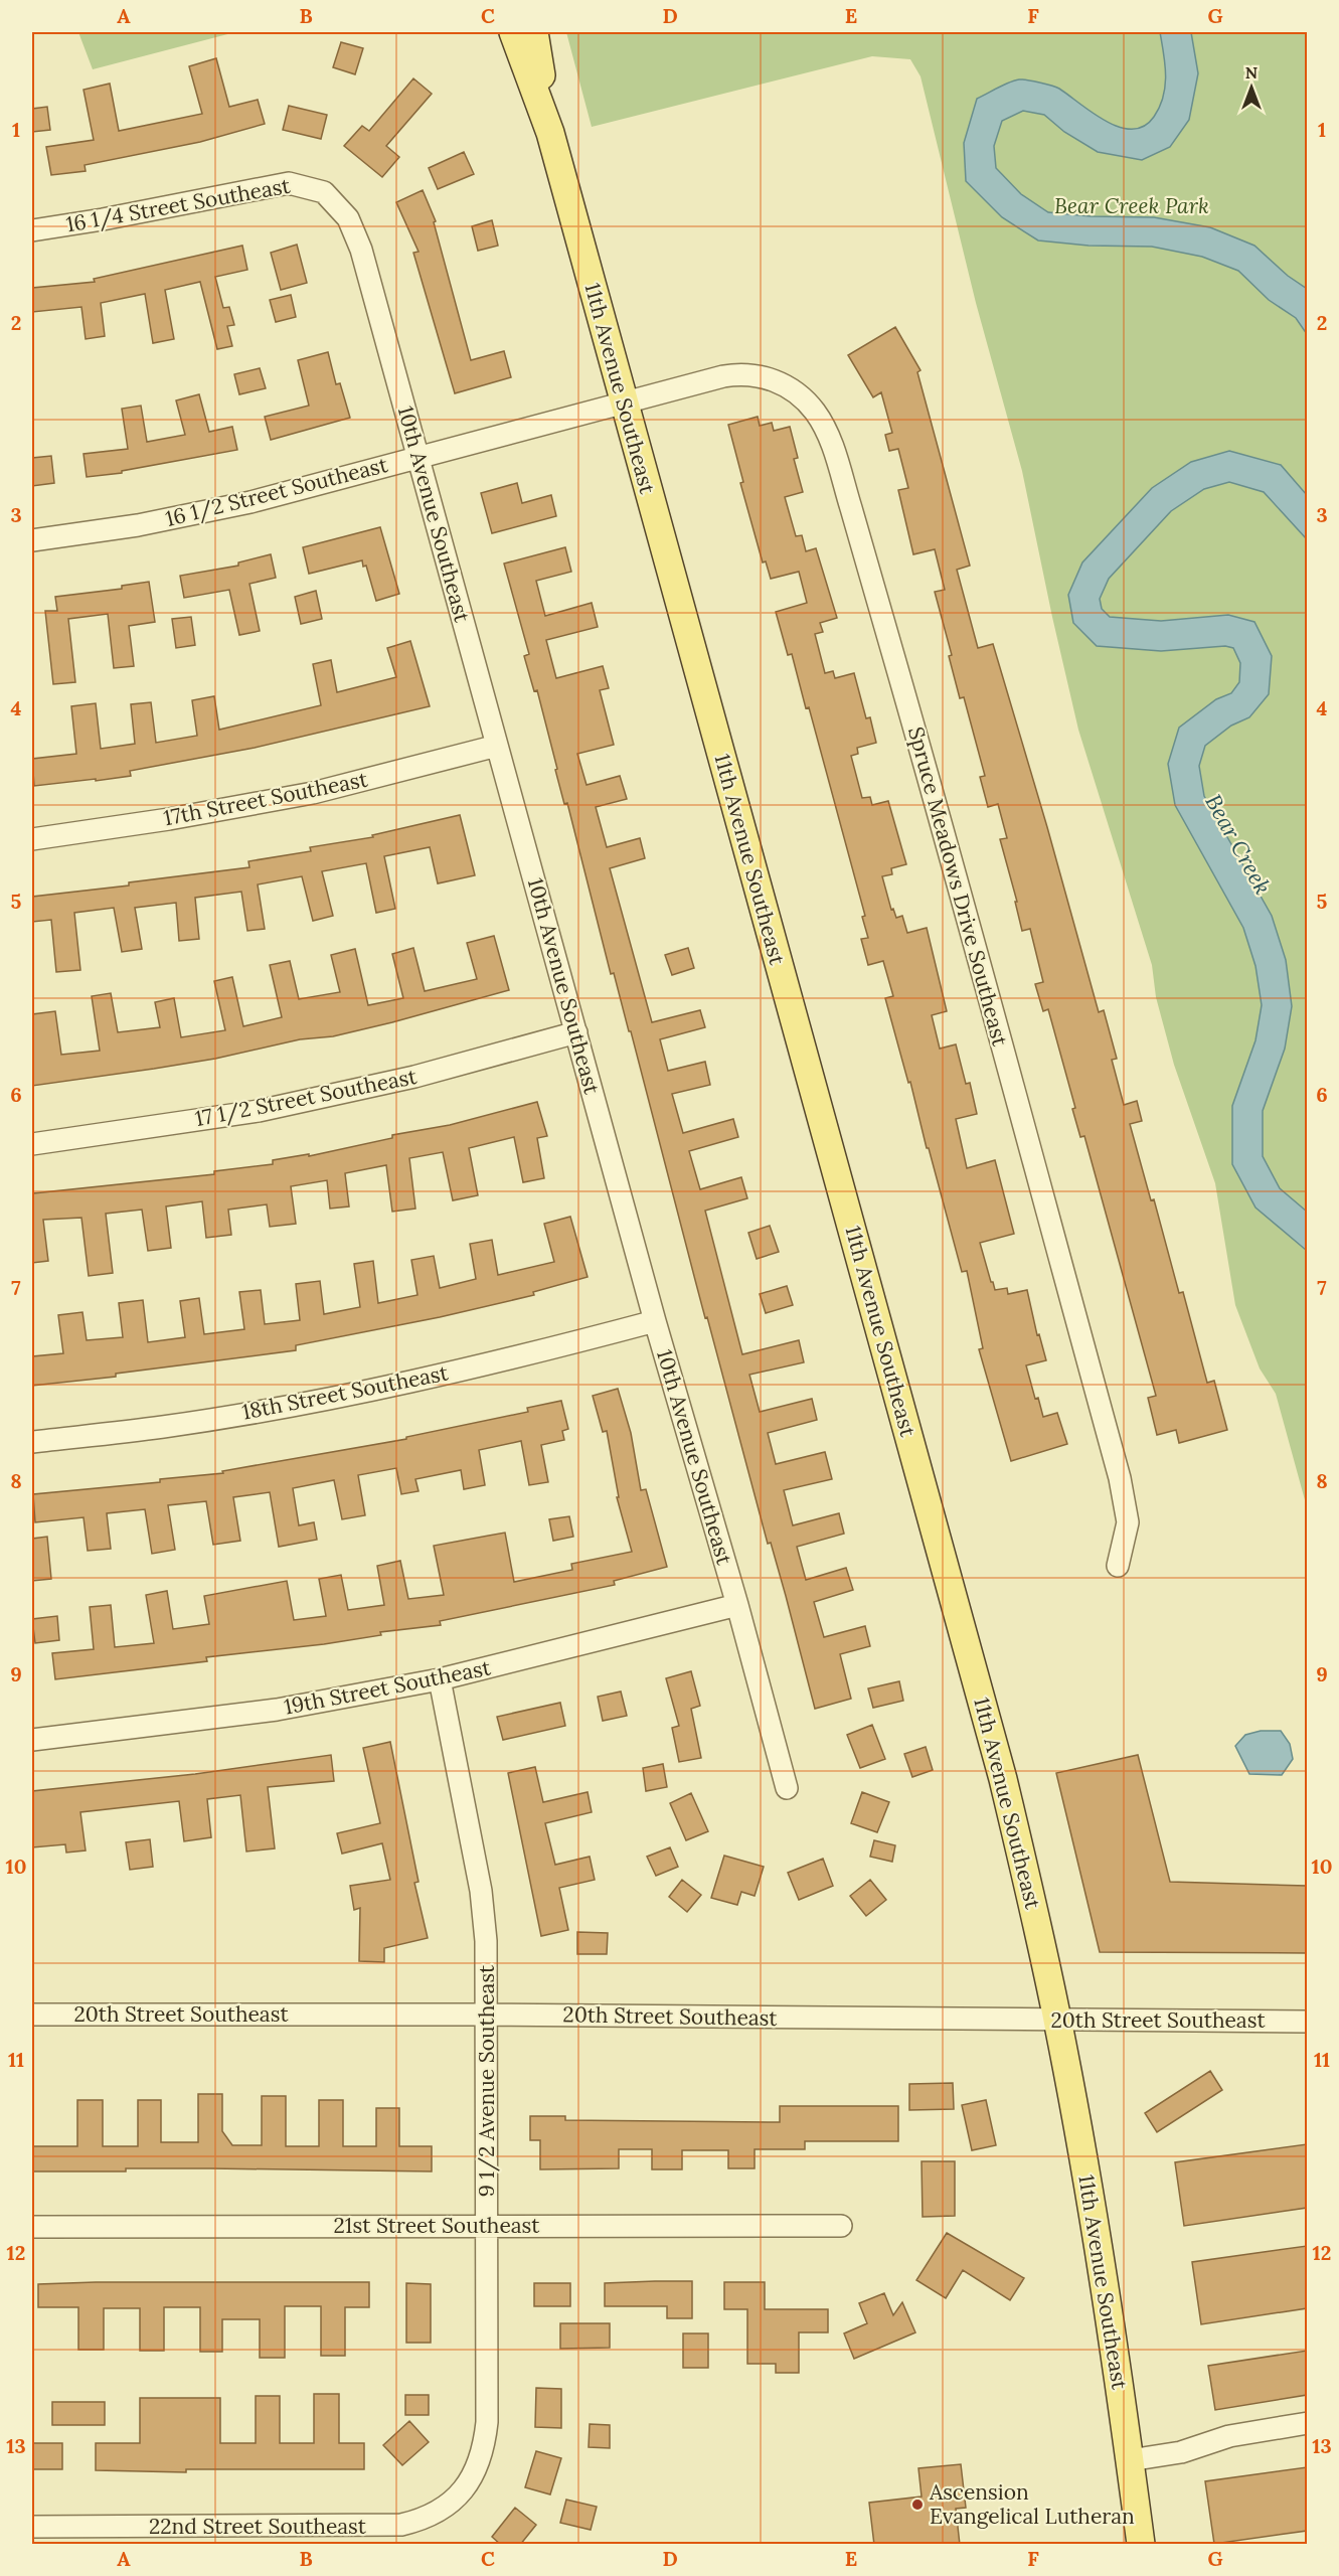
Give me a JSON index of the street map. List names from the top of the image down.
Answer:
{
  "streets": {
    "main road": ["11th Avenue Southeast"],
    "street": [
      "16 1/4 Street Southeast",
      "16 1/2 Street Southeast",
      "10th Avenue Southeast",
      "17th Street Southeast",
      "Spruce Meadows Drive Southeast",
      "17 1/2 Street Southeast",
      "18th Street Southeast",
      "19th Street Southeast",
      "20th Street Southeast",
      "9 1/2 Avenue Southeast",
      "21st Street Southeast",
      "22nd Street Southeast"
    ]
  },
  "crossings": [
    ["16 1/4 Street Southeast", "10th Avenue Southeast"],
    ["11th Avenue Southeast", "16 1/2 Street Southeast"],
    ["11th Avenue Southeast", "Spruce Meadows Drive Southeast"],
    ["11th Avenue Southeast", "20th Street Southeast"],
    ["16 1/2 Street Southeast", "10th Avenue Southeast"],
    ["16 1/2 Street Southeast", "Spruce Meadows Drive Southeast"],
    ["10th Avenue Southeast", "17th Street Southeast"],
    ["10th Avenue Southeast", "17 1/2 Street Southeast"],
    ["10th Avenue Southeast", "18th Street Southeast"],
    ["10th Avenue Southeast", "19th Street Southeast"],
    ["19th Street Southeast", "9 1/2 Avenue Southeast"],
    ["20th Street Southeast", "9 1/2 Avenue Southeast"],
    ["9 1/2 Avenue Southeast", "21st Street Southeast"],
    ["9 1/2 Avenue Southeast", "22nd Street Southeast"]
  ],
  "water": ["Bear Creek"],
  "parks": ["Bear Creek Park"],
  "places": ["Ascension Evangelical Lutheran"],
  "north": "top",
  "grid": {
    "columns": [
      "A",
      "B",
      "C",
      "D",
      "E",
      "F",
      "G"
    ],
    "rows": [
      "1",
      "2",
      "3",
      "4",
      "5",
      "6",
      "7",
      "8",
      "9",
      "10",
      "11",
      "12",
      "13"
    ]
  }
}
